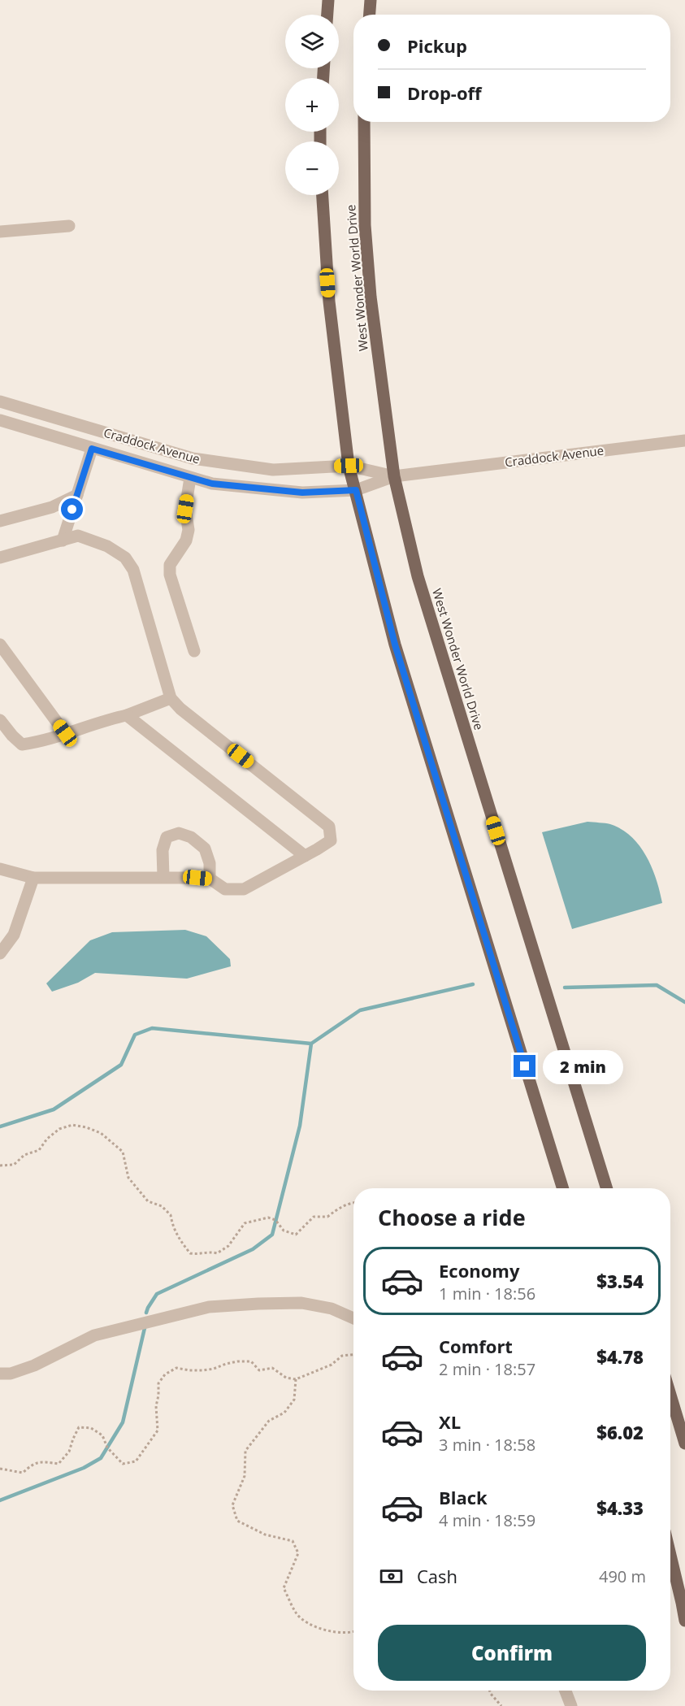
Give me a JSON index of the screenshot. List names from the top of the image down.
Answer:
{
  "streets": {
    "main road": ["West Wonder World Drive"],
    "street": ["Craddock Avenue"]
  },
  "crossings": [
    ["West Wonder World Drive", "Craddock Avenue"]
  ],
  "page": {
    "map_buttons": ["+", "−"],
    "banner": ["Pickup", "Drop-off"],
    "bubble": "2 min",
    "heading": "Choose a ride",
    "list": [
      {
        "name": "Economy",
        "note": "1 min · 18:56",
        "value": "$3.54"
      },
      {
        "name": "Comfort",
        "note": "2 min · 18:57",
        "value": "$4.78"
      },
      {
        "name": "XL",
        "note": "3 min · 18:58",
        "value": "$6.02"
      },
      {
        "name": "Black",
        "note": "4 min · 18:59",
        "value": "$4.33"
      }
    ],
    "pay": ["Cash", "490 m"],
    "buttons": "Confirm"
  }
}
